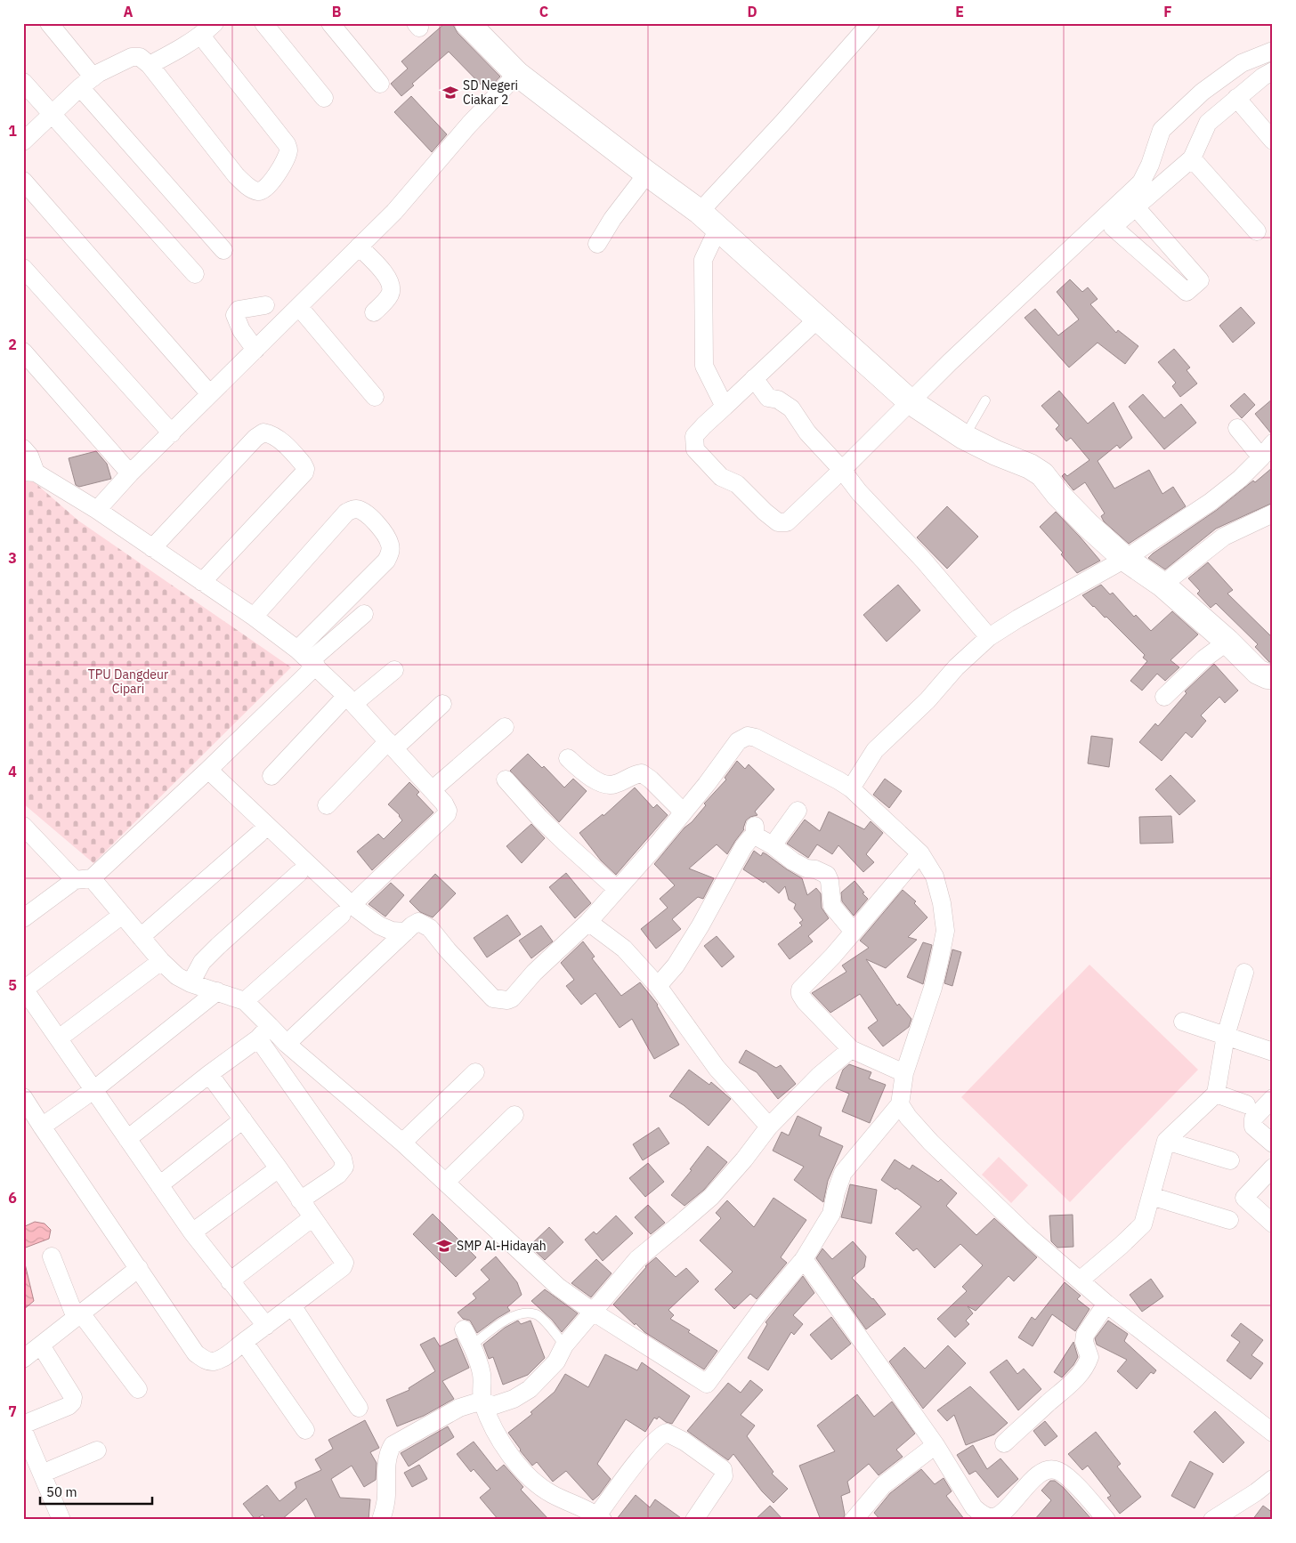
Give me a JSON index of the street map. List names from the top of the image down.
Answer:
{
  "parks": ["TPU Dangdeur Cipari"],
  "places": {
    "school or university": ["SD Negeri Ciakar 2", "SMP Al-Hidayah"]
  },
  "scale_bar": "50 m",
  "grid": {
    "columns": [
      "A",
      "B",
      "C",
      "D",
      "E",
      "F"
    ],
    "rows": [
      "1",
      "2",
      "3",
      "4",
      "5",
      "6",
      "7"
    ]
  }
}
